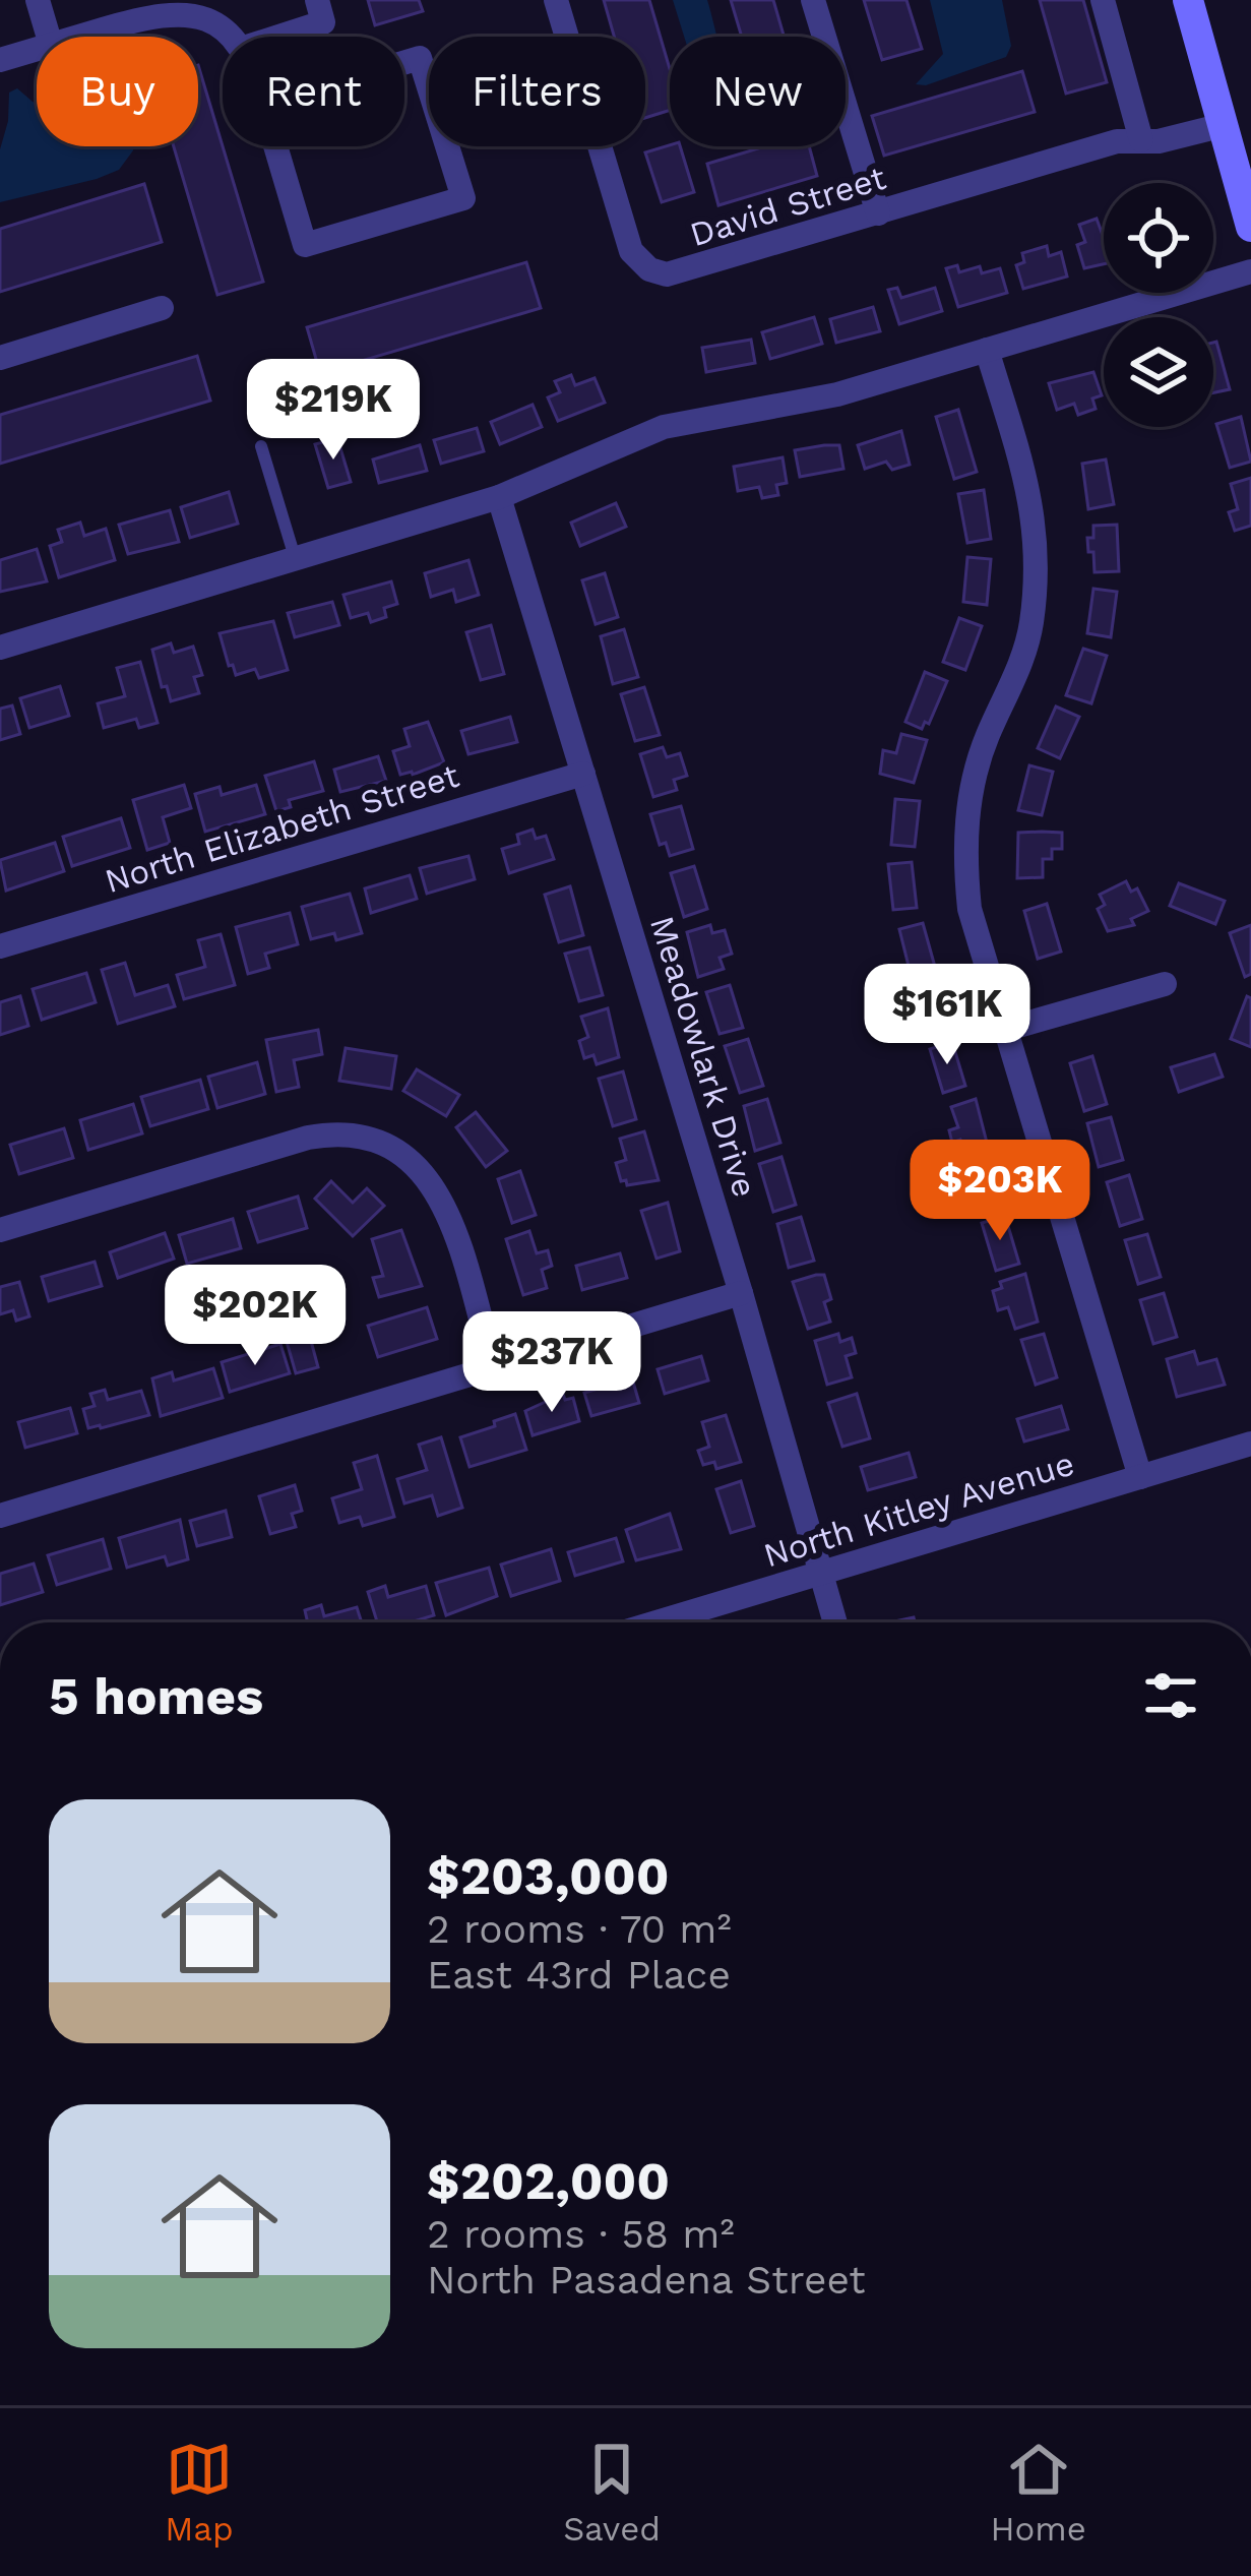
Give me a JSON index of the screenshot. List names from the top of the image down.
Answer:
{
  "streets": {
    "street": [
      "David Street",
      "North Elizabeth Street",
      "Meadowlark Drive",
      "North Kitley Avenue"
    ]
  },
  "crossings": [
    ["North Elizabeth Street", "Meadowlark Drive"],
    ["Meadowlark Drive", "North Kitley Avenue"]
  ],
  "page": {
    "chip": [
      "Buy",
      "Rent",
      "Filters",
      "New"
    ],
    "price": [
      "$219K",
      "$161K",
      "$203K",
      "$202K",
      "$237K"
    ],
    "heading": "5 homes",
    "list": [
      {
        "name": "$203,000",
        "note": "2 rooms · 70 m² · East 43rd Place"
      },
      {
        "name": "$202,000",
        "note": "2 rooms · 58 m² · North Pasadena Street"
      }
    ],
    "tabs": ["Map", "Saved", "Home"]
  }
}
